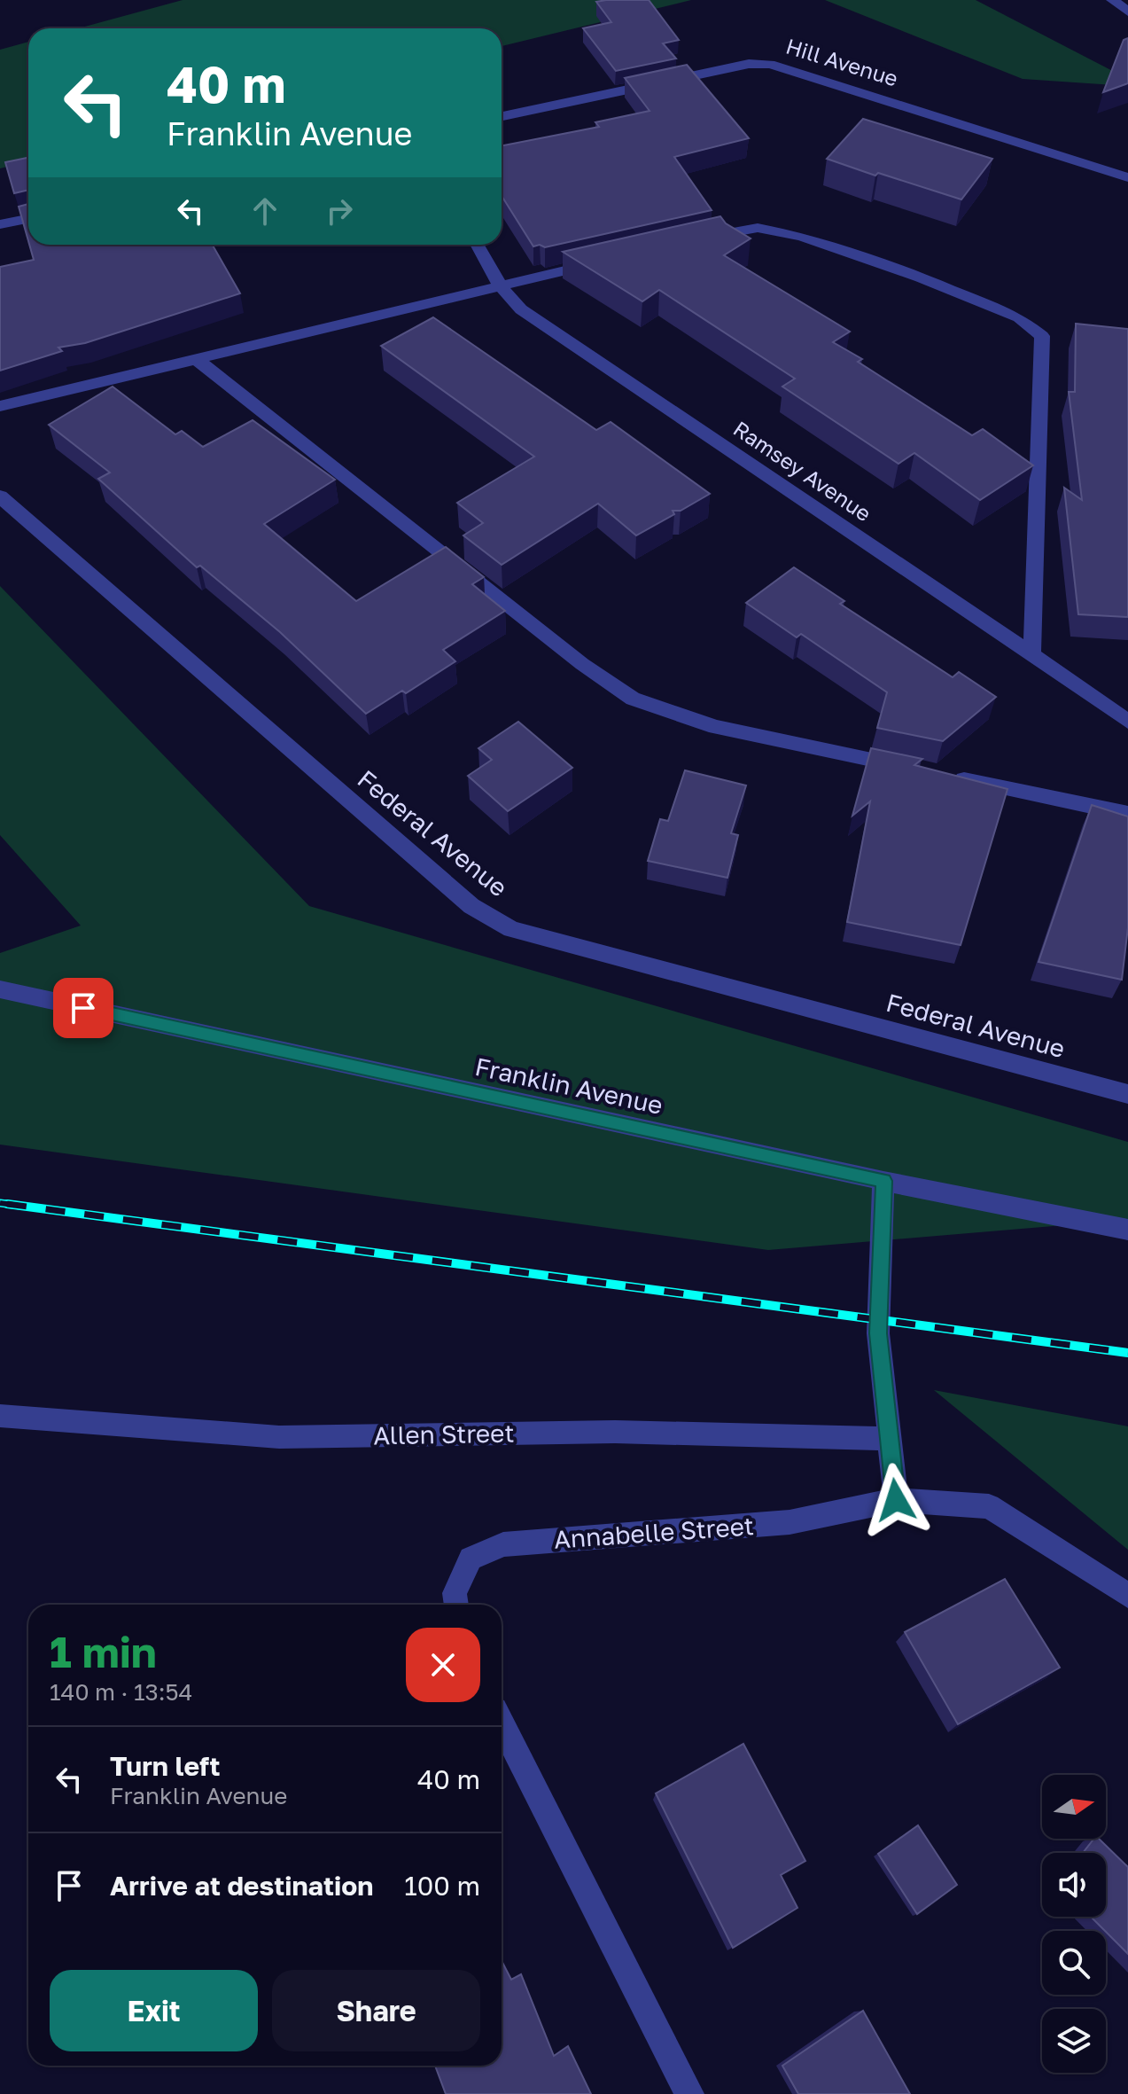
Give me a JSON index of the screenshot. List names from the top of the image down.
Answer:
{
  "streets": {
    "street": [
      "Hill Avenue",
      "Ramsey Avenue",
      "Federal Avenue",
      "Franklin Avenue",
      "Allen Street",
      "Annabelle Street"
    ]
  },
  "north": "right",
  "page": {
    "turn": ["40 m", "Franklin Avenue"],
    "heading": ["1 min", "140 m · 13:54"],
    "list": [
      {
        "name": "Turn left",
        "note": "Franklin Avenue",
        "value": "40 m"
      },
      {
        "name": "Arrive at destination",
        "value": "100 m"
      }
    ],
    "buttons": ["Exit", "Share"]
  }
}
